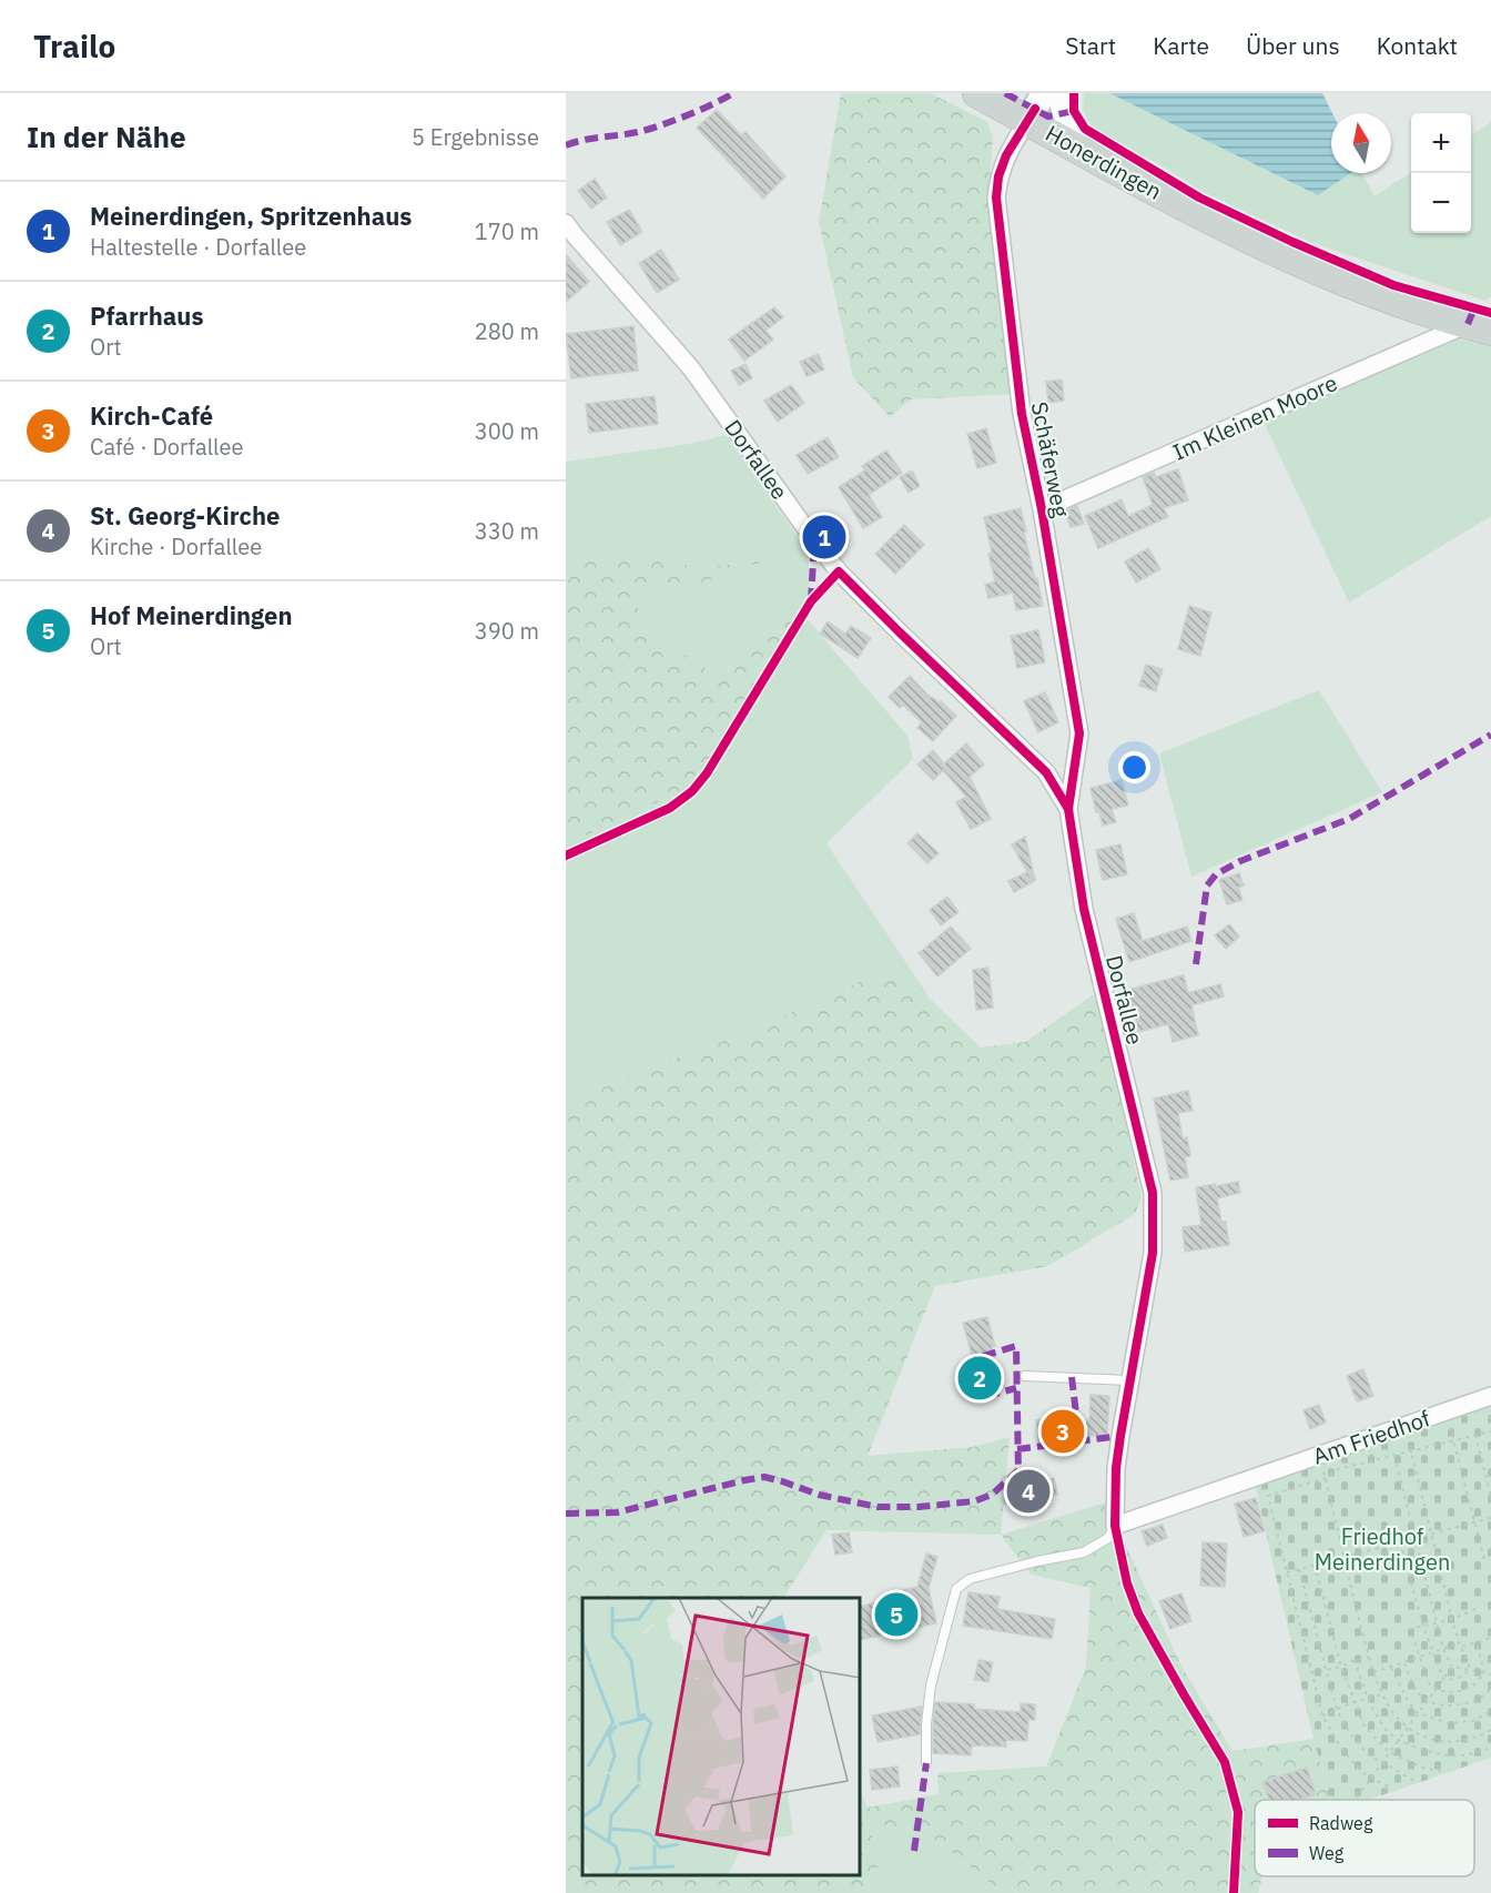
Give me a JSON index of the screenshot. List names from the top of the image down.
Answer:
{
  "streets": {
    "main road": ["Honerdingen"],
    "street": [
      "Im Kleinen Moore",
      "Dorfallee",
      "Schäferweg",
      "Am Friedhof"
    ]
  },
  "crossings": [
    ["Honerdingen", "Im Kleinen Moore"],
    ["Honerdingen", "Schäferweg"],
    ["Im Kleinen Moore", "Schäferweg"],
    ["Dorfallee", "Schäferweg"],
    ["Dorfallee", "Am Friedhof"]
  ],
  "parks": ["Friedhof Meinerdingen"],
  "legend": ["Radweg", "Weg"],
  "north": "top",
  "page": {
    "header": "Trailo",
    "nav": [
      "Start",
      "Karte",
      "Über uns",
      "Kontakt"
    ],
    "heading": ["In der Nähe", "5 Ergebnisse"],
    "map_buttons": ["+", "−"],
    "list": [
      {
        "mark": "1",
        "name": "Meinerdingen, Spritzenhaus",
        "note": "Haltestelle · Dorfallee",
        "value": "170 m"
      },
      {
        "mark": "2",
        "name": "Pfarrhaus",
        "note": "Ort",
        "value": "280 m"
      },
      {
        "mark": "3",
        "name": "Kirch-Café",
        "note": "Café · Dorfallee",
        "value": "300 m"
      },
      {
        "mark": "4",
        "name": "St. Georg-Kirche",
        "note": "Kirche · Dorfallee",
        "value": "330 m"
      },
      {
        "mark": "5",
        "name": "Hof Meinerdingen",
        "note": "Ort",
        "value": "390 m"
      }
    ],
    "pins": [
      "1",
      "2",
      "3",
      "4",
      "5"
    ]
  }
}
